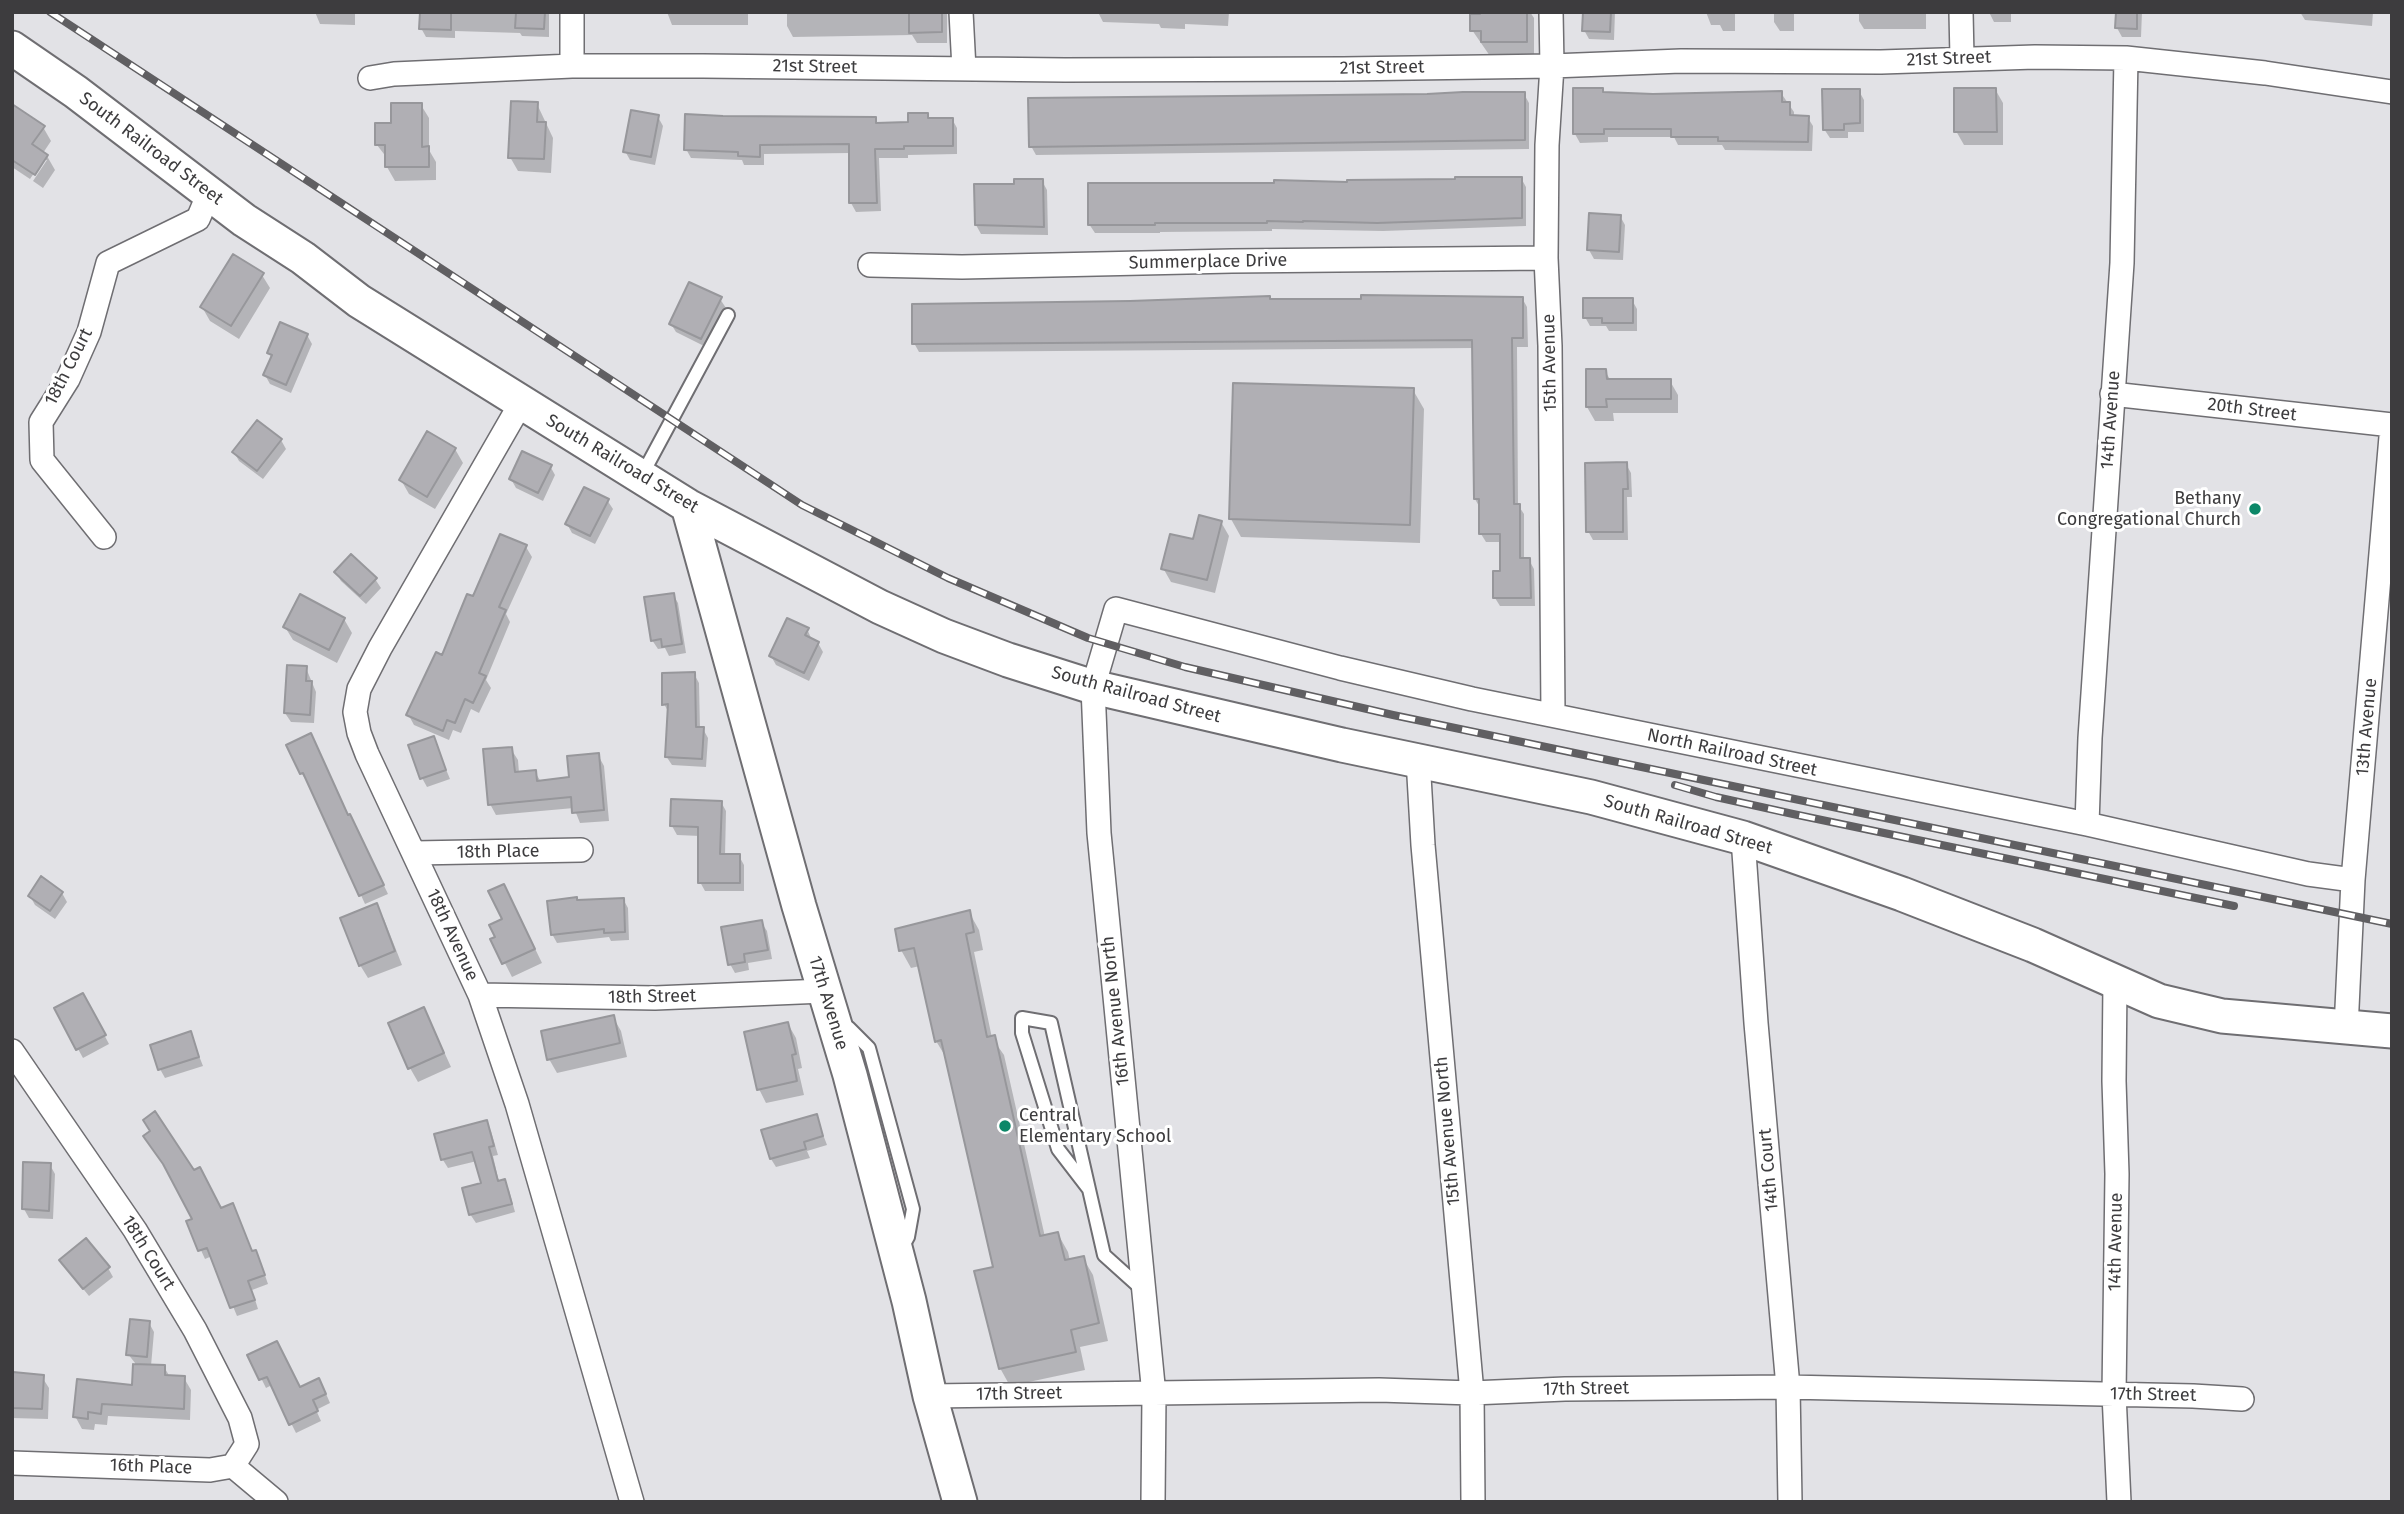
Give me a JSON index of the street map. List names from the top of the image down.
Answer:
{
  "streets": {
    "street": [
      "21st Street",
      "South Railroad Street",
      "Summerplace Drive",
      "15th Avenue",
      "18th Court",
      "20th Street",
      "14th Avenue",
      "13th Avenue",
      "North Railroad Street",
      "18th Place",
      "18th Avenue",
      "18th Street",
      "17th Avenue",
      "16th Avenue North",
      "15th Avenue North",
      "14th Court",
      "17th Street",
      "16th Place"
    ]
  },
  "crossings": [
    ["21st Street", "15th Avenue"],
    ["21st Street", "14th Avenue"],
    ["South Railroad Street", "18th Court"],
    ["South Railroad Street", "14th Avenue"],
    ["South Railroad Street", "13th Avenue"],
    ["South Railroad Street", "18th Avenue"],
    ["South Railroad Street", "17th Avenue"],
    ["South Railroad Street", "16th Avenue North"],
    ["South Railroad Street", "15th Avenue North"],
    ["South Railroad Street", "14th Court"],
    ["Summerplace Drive", "15th Avenue"],
    ["15th Avenue", "North Railroad Street"],
    ["18th Court", "16th Place"],
    ["20th Street", "14th Avenue"],
    ["20th Street", "13th Avenue"],
    ["14th Avenue", "North Railroad Street"],
    ["14th Avenue", "17th Street"],
    ["13th Avenue", "North Railroad Street"],
    ["North Railroad Street", "16th Avenue North"],
    ["18th Place", "18th Avenue"],
    ["18th Avenue", "18th Street"],
    ["18th Street", "17th Avenue"],
    ["17th Avenue", "17th Street"],
    ["16th Avenue North", "17th Street"],
    ["15th Avenue North", "17th Street"],
    ["14th Court", "17th Street"]
  ],
  "places": ["Bethany Congregational Church", "Central Elementary School"]
}
